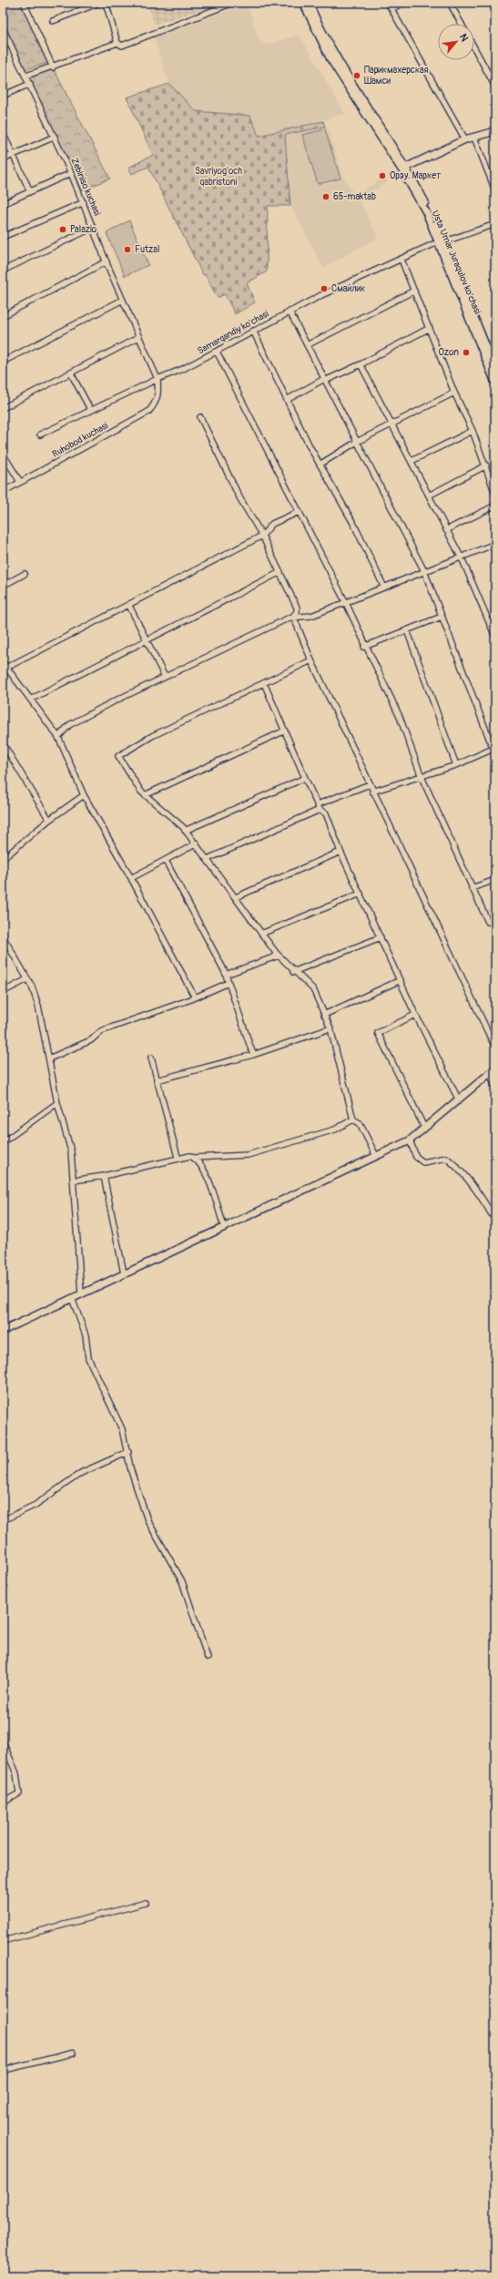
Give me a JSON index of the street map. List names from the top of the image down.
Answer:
{
  "streets": {
    "main road": ["Usta Umar Juraqulov ko'chasi"],
    "street": ["Zebiniso kuchasi", "Samarqandiy ko'chasi", "Ruhobod kuchasi"]
  },
  "crossings": [
    ["Zebiniso kuchasi", "Samarqandiy ko'chasi"],
    ["Zebiniso kuchasi", "Ruhobod kuchasi"]
  ],
  "parks": ["Savriyog'och qabristoni"],
  "places": [
    "Парикмахерская Шамси",
    "Орзу. Маркет",
    "65-maktab",
    "Palazio",
    "Futzal",
    "Смайлик",
    "Ozon"
  ],
  "north": "top right"
}
